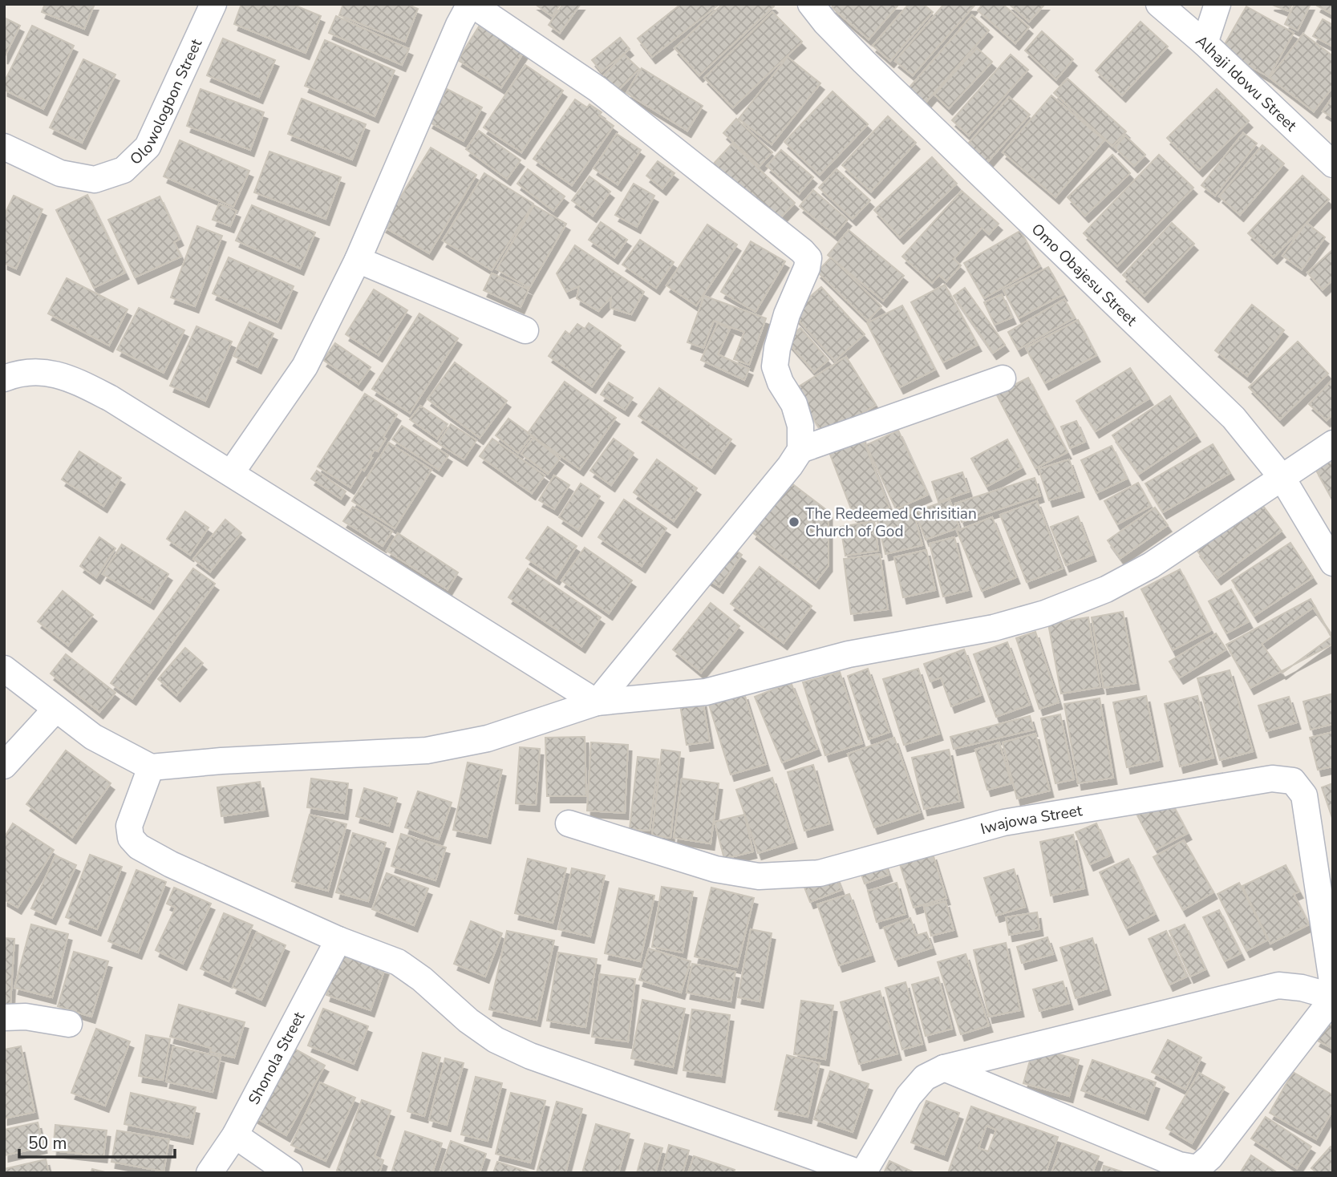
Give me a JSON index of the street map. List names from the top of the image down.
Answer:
{
  "streets": {
    "street": [
      "Alhaji Idowu Street",
      "Olowologbon Street",
      "Omo Obajesu Street",
      "Iwajowa Street",
      "Shonola Street"
    ]
  },
  "places": ["The Redeemed Chrisitian Church of God"],
  "scale_bar": "50 m"
}
